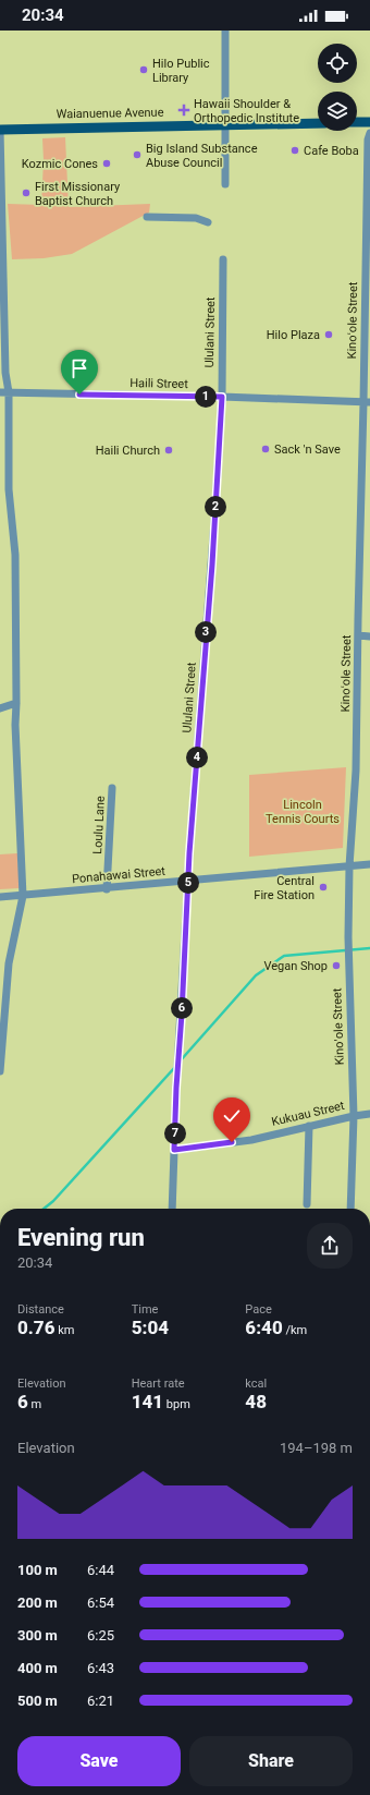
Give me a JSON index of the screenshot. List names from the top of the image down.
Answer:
{
  "streets": {
    "main road": ["Waianuenue Avenue"],
    "street": [
      "Kinoʻole Street",
      "Ululani Street",
      "Haili Street",
      "Loulu Lane",
      "Ponahawai Street",
      "Kukuau Street"
    ]
  },
  "crossings": [
    ["Kinoʻole Street", "Haili Street"],
    ["Kinoʻole Street", "Ponahawai Street"],
    ["Kinoʻole Street", "Kukuau Street"],
    ["Ululani Street", "Haili Street"],
    ["Ululani Street", "Ponahawai Street"],
    ["Ululani Street", "Kukuau Street"],
    ["Loulu Lane", "Ponahawai Street"]
  ],
  "parks": ["Lincoln Tennis Courts"],
  "places": {
    "other": [
      "Hilo Public Library",
      "Cafe Boba",
      "Big Island Substance Abuse Council",
      "Kozmic Cones",
      "First Missionary Baptist Church",
      "Hilo Plaza",
      "Sack 'n Save",
      "Haili Church",
      "Central Fire Station",
      "Vegan Shop"
    ],
    "health": ["Hawaii Shoulder & Orthopedic Institute"]
  },
  "page": {
    "status": "20:34",
    "pins": [
      "1",
      "2",
      "3",
      "4",
      "5",
      "6",
      "7"
    ],
    "heading": ["Evening run", "20:34"],
    "stats": [
      ["Distance", "0.76 km"],
      ["Time", "5:04"],
      ["Pace", "6:40 /km"],
      ["Elevation", "6 m"],
      ["Heart rate", "141 bpm"],
      ["kcal", "48"]
    ],
    "chart": ["Elevation", "194–198 m"],
    "list": [
      {
        "name": "100 m",
        "note": "6:44"
      },
      {
        "name": "200 m",
        "note": "6:54"
      },
      {
        "name": "300 m",
        "note": "6:25"
      },
      {
        "name": "400 m",
        "note": "6:43"
      },
      {
        "name": "500 m",
        "note": "6:21"
      }
    ],
    "buttons": ["Save", "Share"]
  }
}
